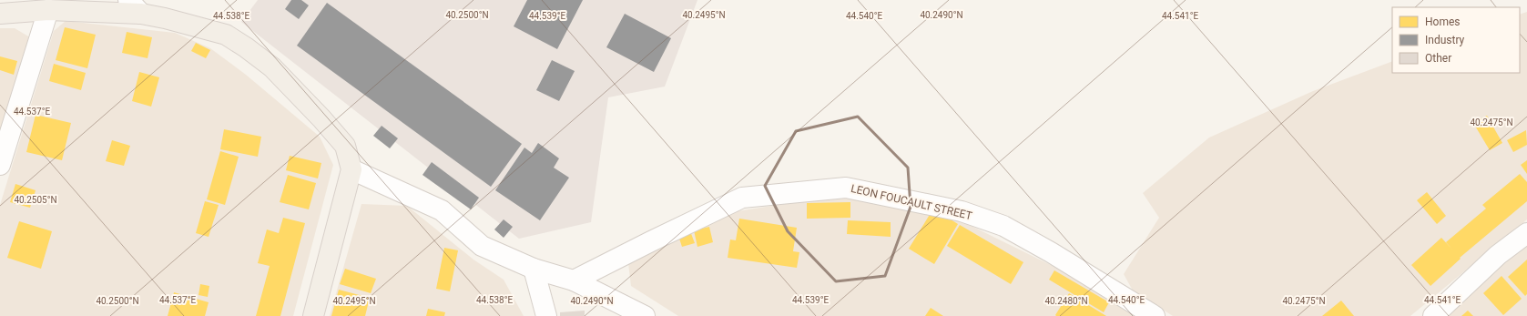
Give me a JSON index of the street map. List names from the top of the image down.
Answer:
{
  "streets": {
    "street": ["LEON FOUCAULT STREET"]
  },
  "legend": ["Homes", "Industry", "Other"],
  "coordinates": [
    "40.2500°N",
    "40.2495°N",
    "40.2490°N",
    "44.538°E",
    "44.539°E",
    "44.540°E",
    "44.541°E",
    "44.537°E",
    "40.2475°N",
    "40.2505°N",
    "40.2480°N"
  ]
}
